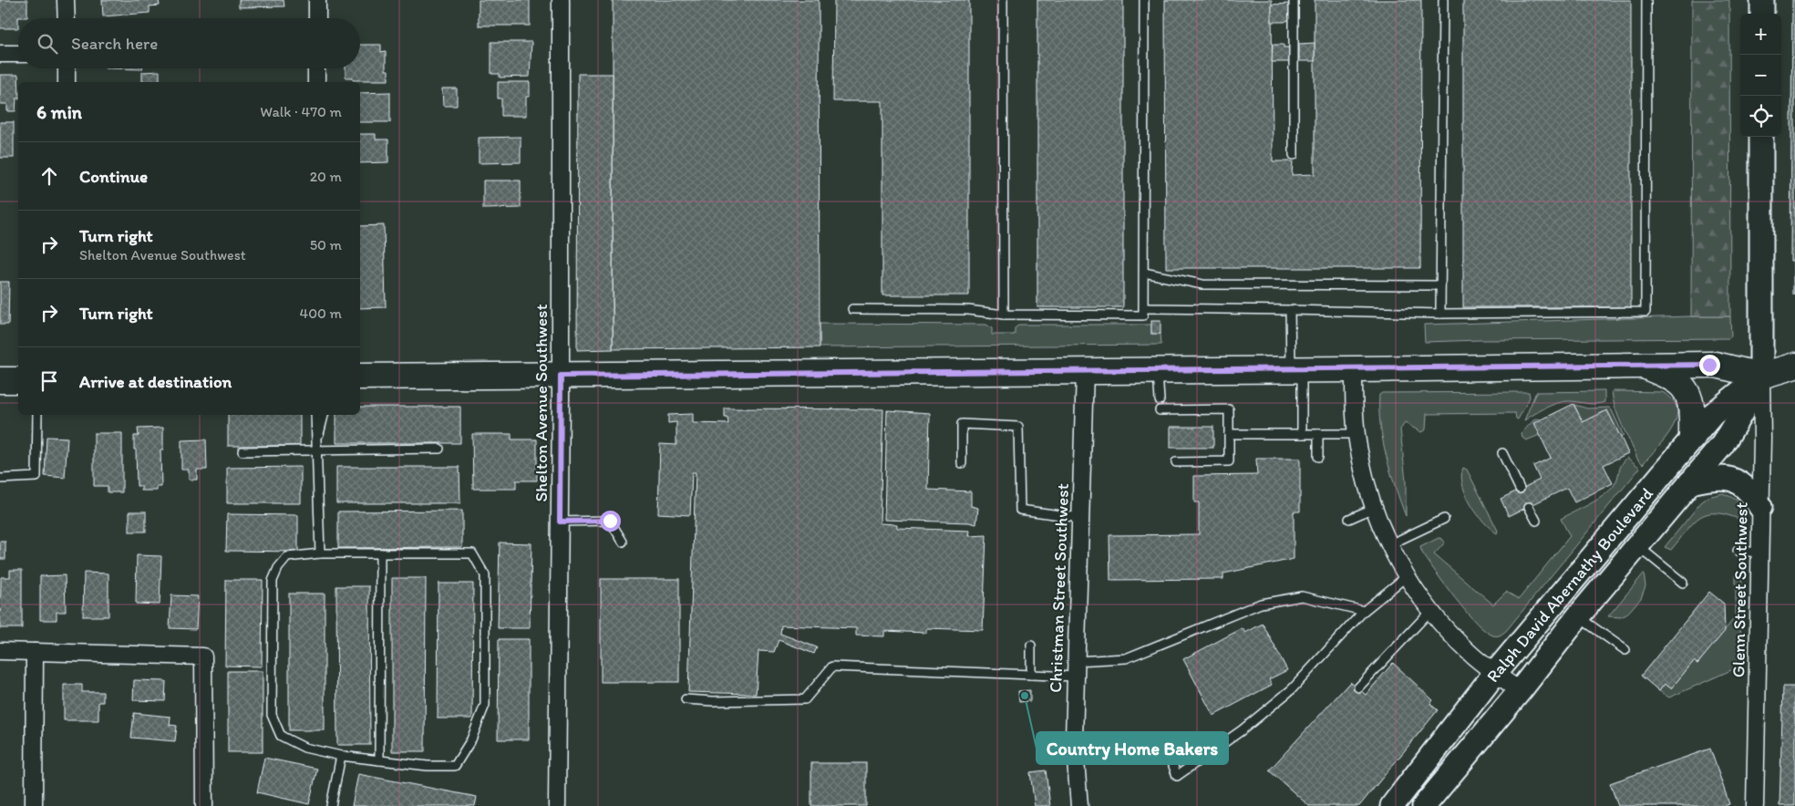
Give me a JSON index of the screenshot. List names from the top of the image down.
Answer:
{
  "streets": {
    "main road": ["Ralph David Abernathy Boulevard"],
    "street": ["Shelton Avenue Southwest", "Christman Street Southwest", "Glenn Street Southwest"]
  },
  "crossings": [
    ["Ralph David Abernathy Boulevard", "Glenn Street Southwest"]
  ],
  "places": ["Country Home Bakers"],
  "page": {
    "map_buttons": ["+", "−"],
    "search": "Search here",
    "heading": ["6 min", "Walk · 470 m"],
    "list": [
      ["Continue", "20 m"],
      ["Turn right", "Shelton Avenue Southwest", "50 m"],
      ["Turn right", "400 m"],
      "Arrive at destination"
    ]
  }
}
